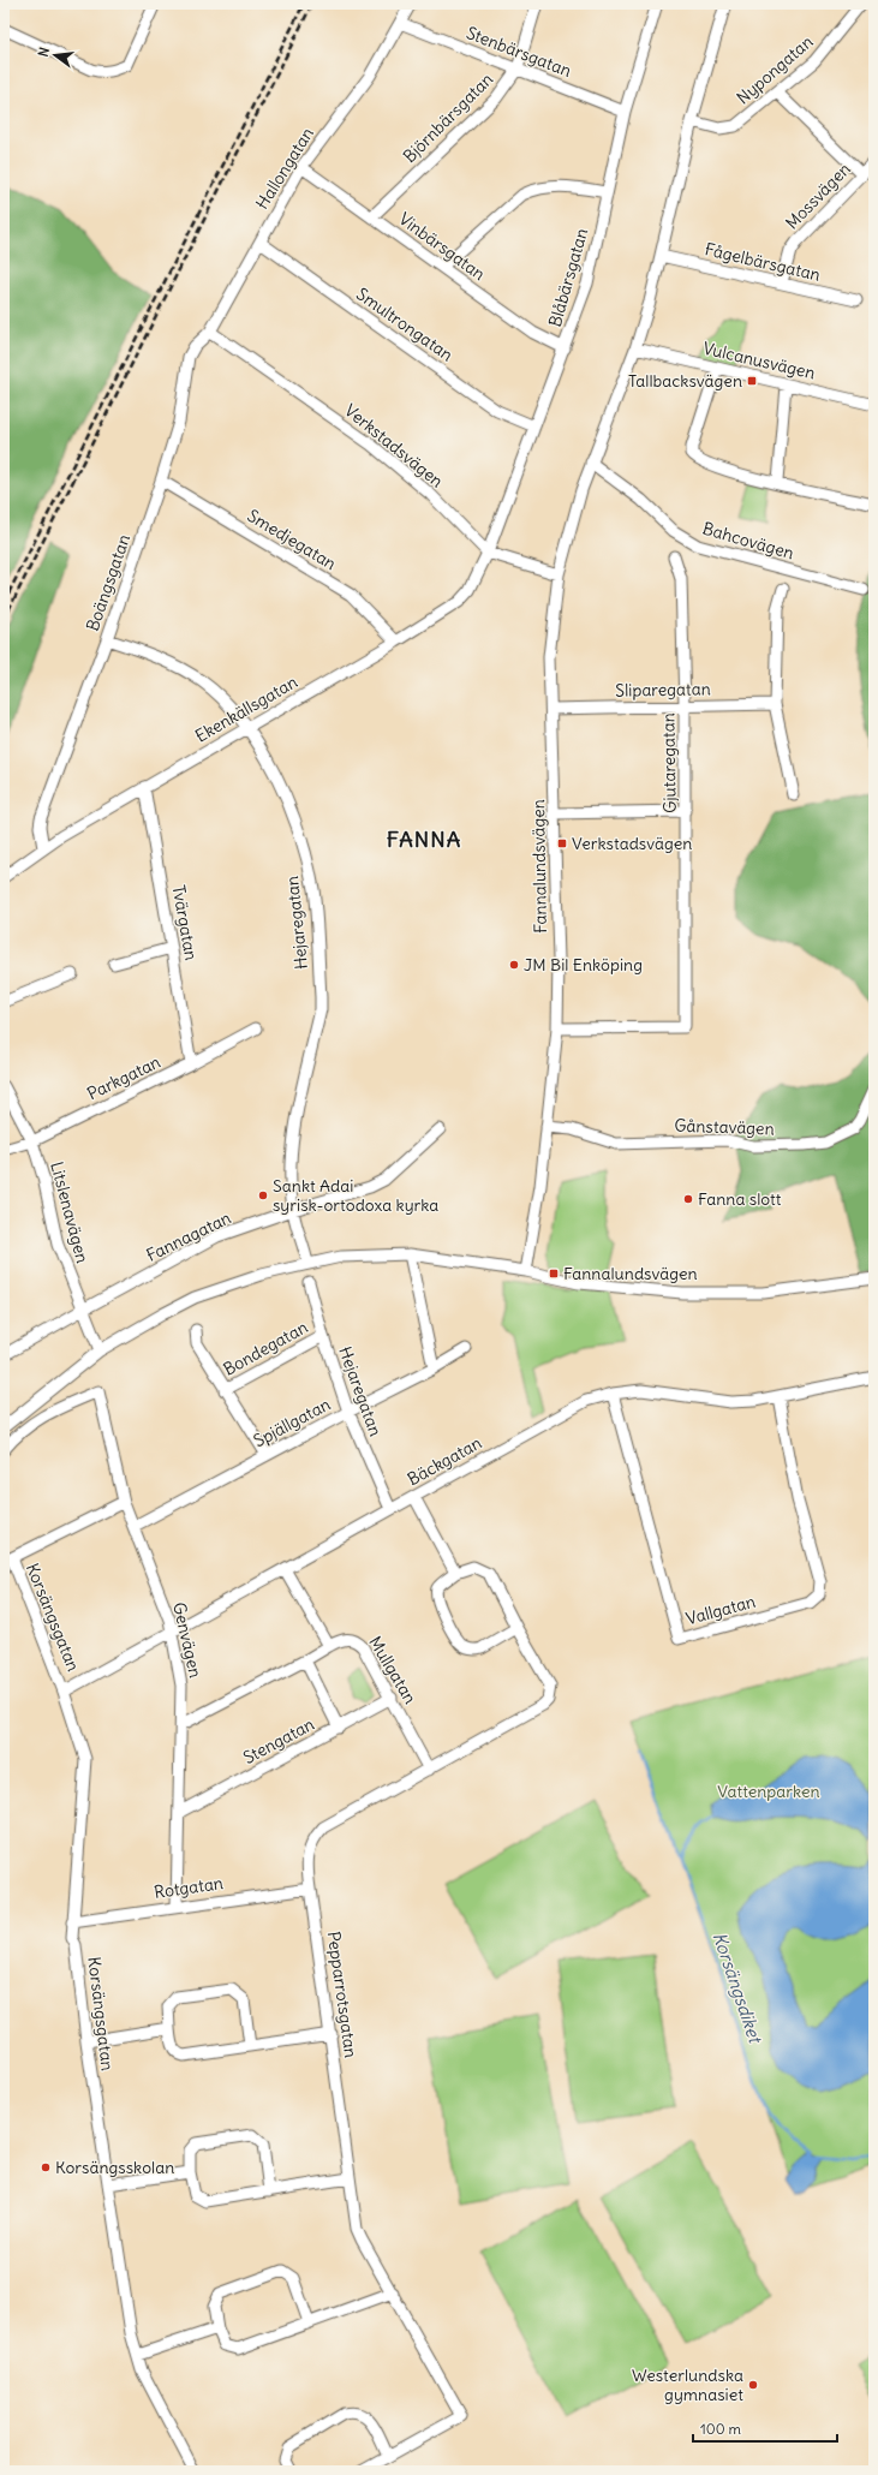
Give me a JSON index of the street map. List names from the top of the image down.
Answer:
{
  "streets": {
    "street": [
      "Stenbärsgatan",
      "Nypongatan",
      "Björnbärsgatan",
      "Hallongatan",
      "Mossvägen",
      "Vinbärsgatan",
      "Fågelbärsgatan",
      "Blåbärsgatan",
      "Smultrongatan",
      "Vulcanusvägen",
      "Verkstadsvägen",
      "Smedjegatan",
      "Bahcovägen",
      "Boängsgatan",
      "Sliparegatan",
      "Ekenkällsgatan",
      "Gjutaregatan",
      "Fannalundsvägen",
      "Tvärgatan",
      "Hejaregatan",
      "Parkgatan",
      "Gånstavägen",
      "Litslenavägen",
      "Fannagatan",
      "Bondegatan",
      "Spjällgatan",
      "Bäckgatan",
      "Vallgatan",
      "Korsängsgatan",
      "Genvägen",
      "Mullgatan",
      "Stengatan",
      "Rotgatan",
      "Pepparrotsgatan"
    ]
  },
  "crossings": [
    ["Stenbärsgatan", "Björnbärsgatan"],
    ["Stenbärsgatan", "Hallongatan"],
    ["Stenbärsgatan", "Blåbärsgatan"],
    ["Björnbärsgatan", "Vinbärsgatan"],
    ["Hallongatan", "Vinbärsgatan"],
    ["Hallongatan", "Smultrongatan"],
    ["Hallongatan", "Verkstadsvägen"],
    ["Hallongatan", "Boängsgatan"],
    ["Mossvägen", "Fågelbärsgatan"],
    ["Vinbärsgatan", "Blåbärsgatan"],
    ["Blåbärsgatan", "Smultrongatan"],
    ["Blåbärsgatan", "Verkstadsvägen"],
    ["Blåbärsgatan", "Ekenkällsgatan"],
    ["Verkstadsvägen", "Boängsgatan"],
    ["Verkstadsvägen", "Ekenkällsgatan"],
    ["Verkstadsvägen", "Fannalundsvägen"],
    ["Smedjegatan", "Boängsgatan"],
    ["Smedjegatan", "Ekenkällsgatan"],
    ["Boängsgatan", "Ekenkällsgatan"],
    ["Boängsgatan", "Hejaregatan"],
    ["Sliparegatan", "Gjutaregatan"],
    ["Sliparegatan", "Fannalundsvägen"],
    ["Ekenkällsgatan", "Tvärgatan"],
    ["Ekenkällsgatan", "Hejaregatan"],
    ["Gjutaregatan", "Fannalundsvägen"],
    ["Fannalundsvägen", "Gånstavägen"],
    ["Tvärgatan", "Parkgatan"],
    ["Hejaregatan", "Fannagatan"],
    ["Hejaregatan", "Bondegatan"],
    ["Hejaregatan", "Spjällgatan"],
    ["Hejaregatan", "Bäckgatan"],
    ["Parkgatan", "Litslenavägen"],
    ["Litslenavägen", "Fannagatan"],
    ["Spjällgatan", "Genvägen"],
    ["Bäckgatan", "Vallgatan"],
    ["Bäckgatan", "Korsängsgatan"],
    ["Bäckgatan", "Genvägen"],
    ["Korsängsgatan", "Rotgatan"],
    ["Genvägen", "Mullgatan"],
    ["Genvägen", "Stengatan"],
    ["Genvägen", "Rotgatan"],
    ["Mullgatan", "Stengatan"],
    ["Mullgatan", "Pepparrotsgatan"],
    ["Rotgatan", "Pepparrotsgatan"]
  ],
  "districts": ["FANNA"],
  "water": ["Korsängsdiket"],
  "parks": ["Vattenparken"],
  "places": {
    "transit": ["Tallbacksvägen", "Verkstadsvägen", "Fannalundsvägen"],
    "other": [
      "JM Bil Enköping",
      "Sankt Adai syrisk-ortodoxa kyrka",
      "Fanna slott",
      "Korsängsskolan",
      "Westerlundska gymnasiet"
    ]
  },
  "scale_bar": "100 m",
  "north": "left"
}
